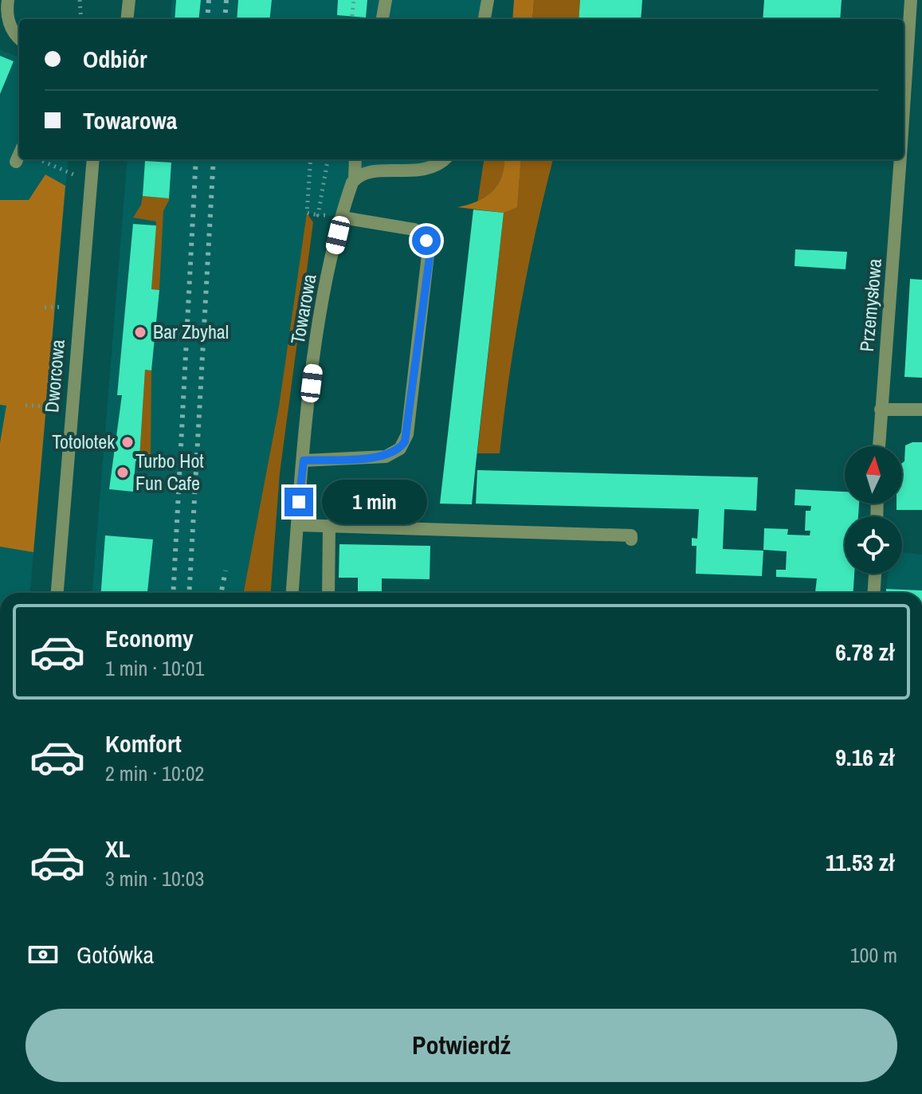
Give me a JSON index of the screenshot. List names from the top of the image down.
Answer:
{
  "streets": {
    "street": ["Przemysłowa", "Towarowa", "Dworcowa"]
  },
  "places": ["Bar Zbyhal", "Totolotek", "Turbo Hot Fun Cafe"],
  "north": "top",
  "page": {
    "banner": ["Odbiór", "Towarowa"],
    "bubble": "1 min",
    "list": [
      {
        "name": "Economy",
        "note": "1 min · 10:01",
        "value": "6.78 zł"
      },
      {
        "name": "Komfort",
        "note": "2 min · 10:02",
        "value": "9.16 zł"
      },
      {
        "name": "XL",
        "note": "3 min · 10:03",
        "value": "11.53 zł"
      }
    ],
    "pay": ["Gotówka", "100 m"],
    "buttons": "Potwierdź"
  }
}
